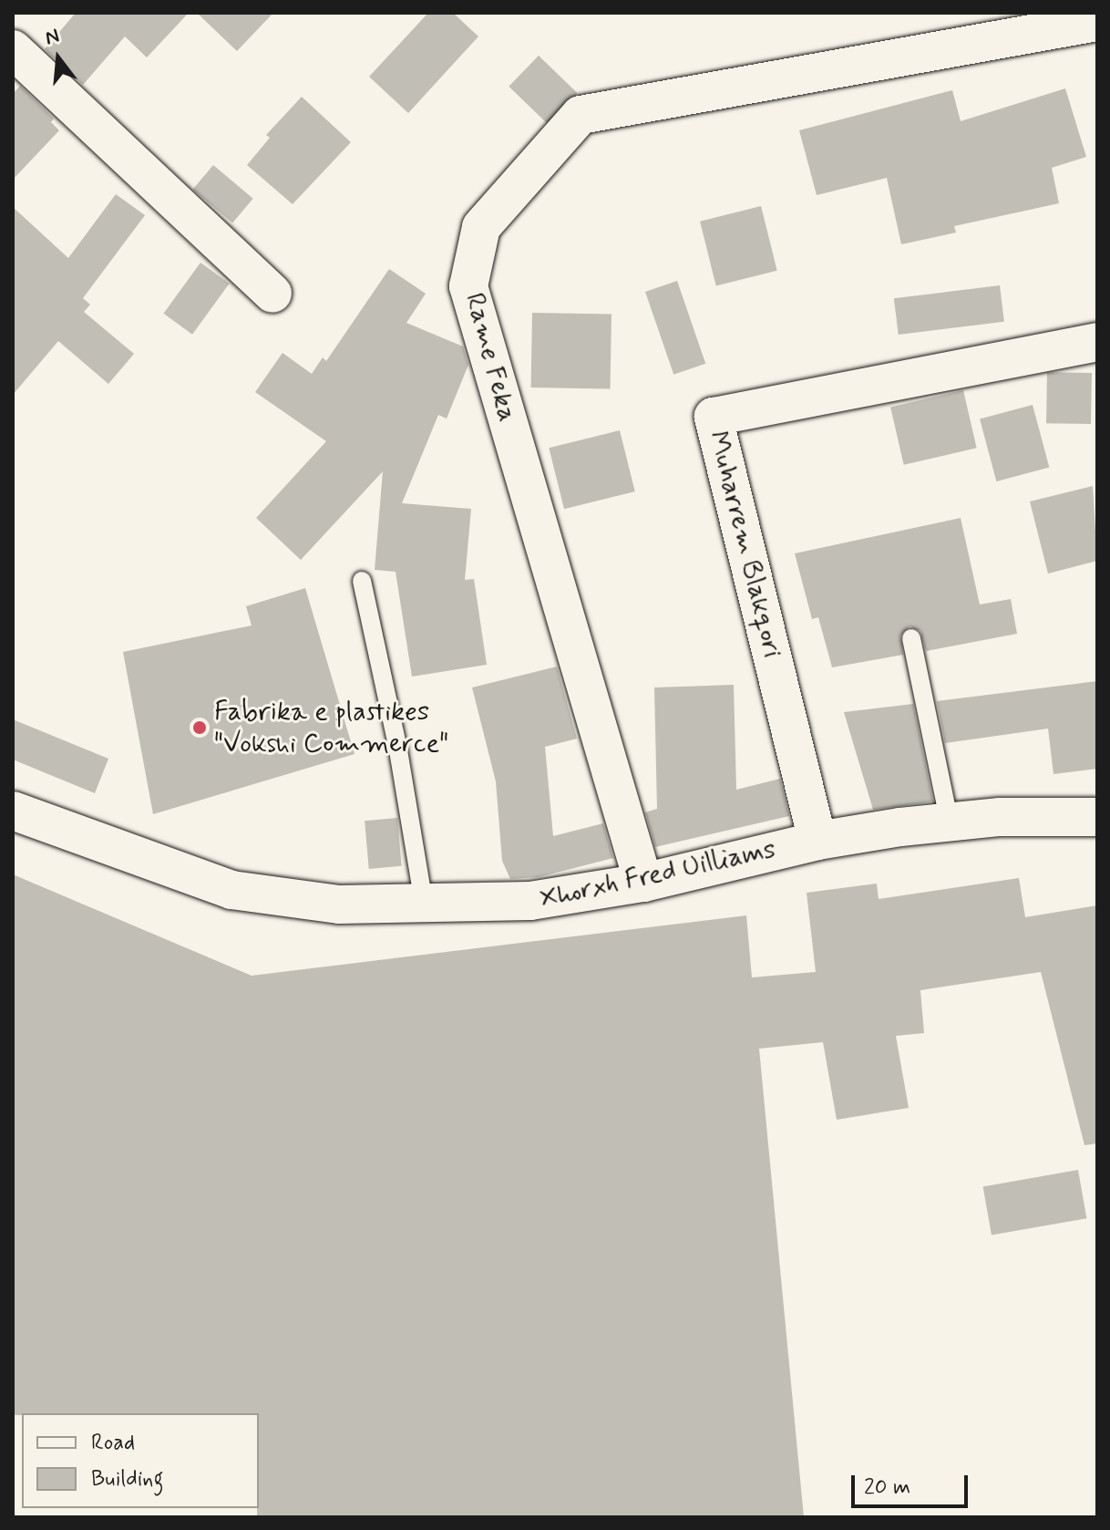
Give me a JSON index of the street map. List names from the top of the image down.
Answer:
{
  "streets": {
    "street": ["Rame Feka", "Muharrem Blakqori", "Xhorxh Fred Uilliams"]
  },
  "crossings": [
    ["Rame Feka", "Xhorxh Fred Uilliams"],
    ["Muharrem Blakqori", "Xhorxh Fred Uilliams"]
  ],
  "places": ["Fabrika e plastikes \"Vokshi Commerce\""],
  "legend": ["Road", "Building"],
  "scale_bar": "20 m",
  "north": "top"
}
